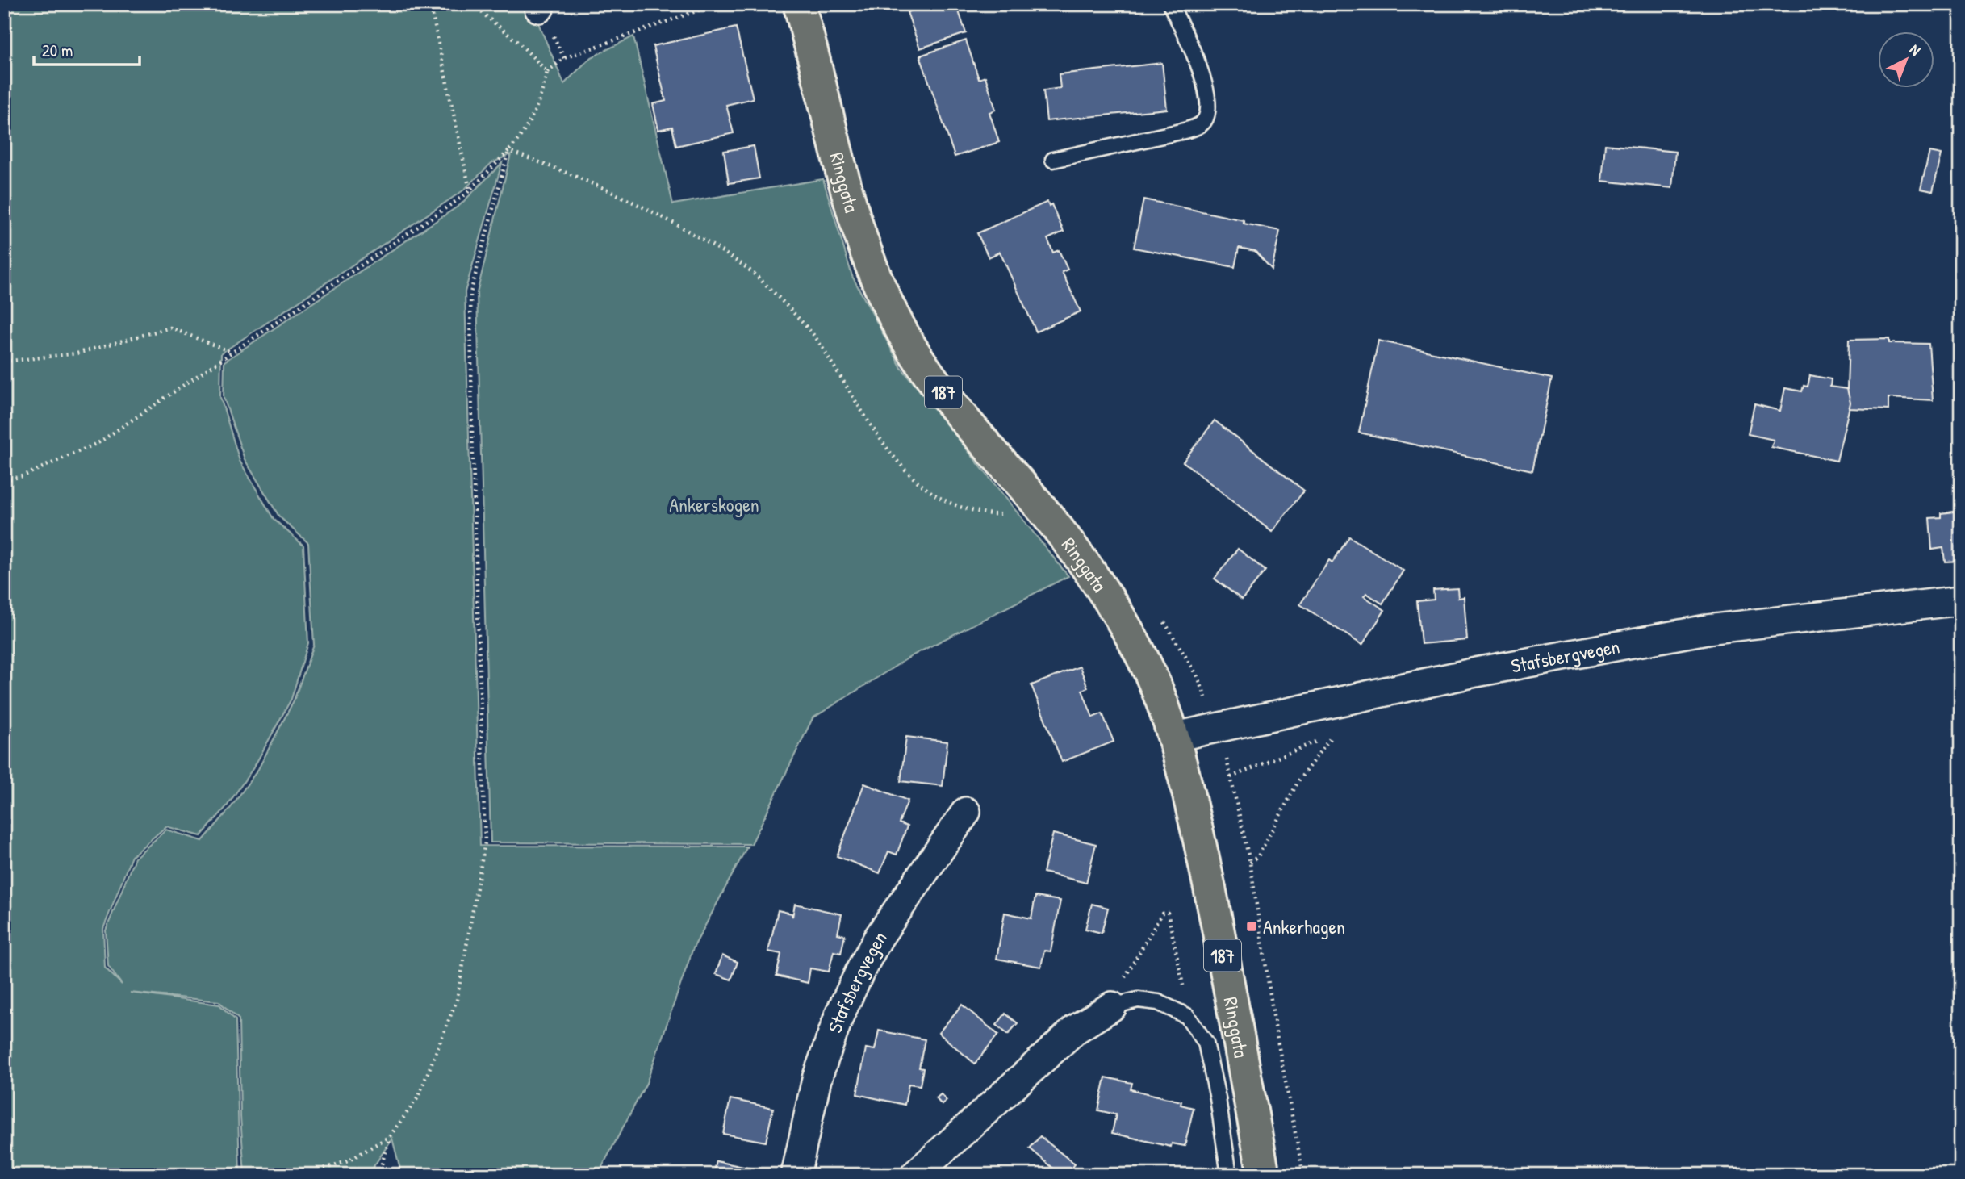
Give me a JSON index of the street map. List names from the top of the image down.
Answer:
{
  "streets": {
    "main road": ["Ringgata", "187"],
    "street": ["Stafsbergvegen"]
  },
  "crossings": [
    ["Ringgata", "Stafsbergvegen"]
  ],
  "parks": ["Ankerskogen"],
  "places": {
    "transit": ["Ankerhagen"]
  },
  "scale_bar": "20 m",
  "north": "top right"
}
